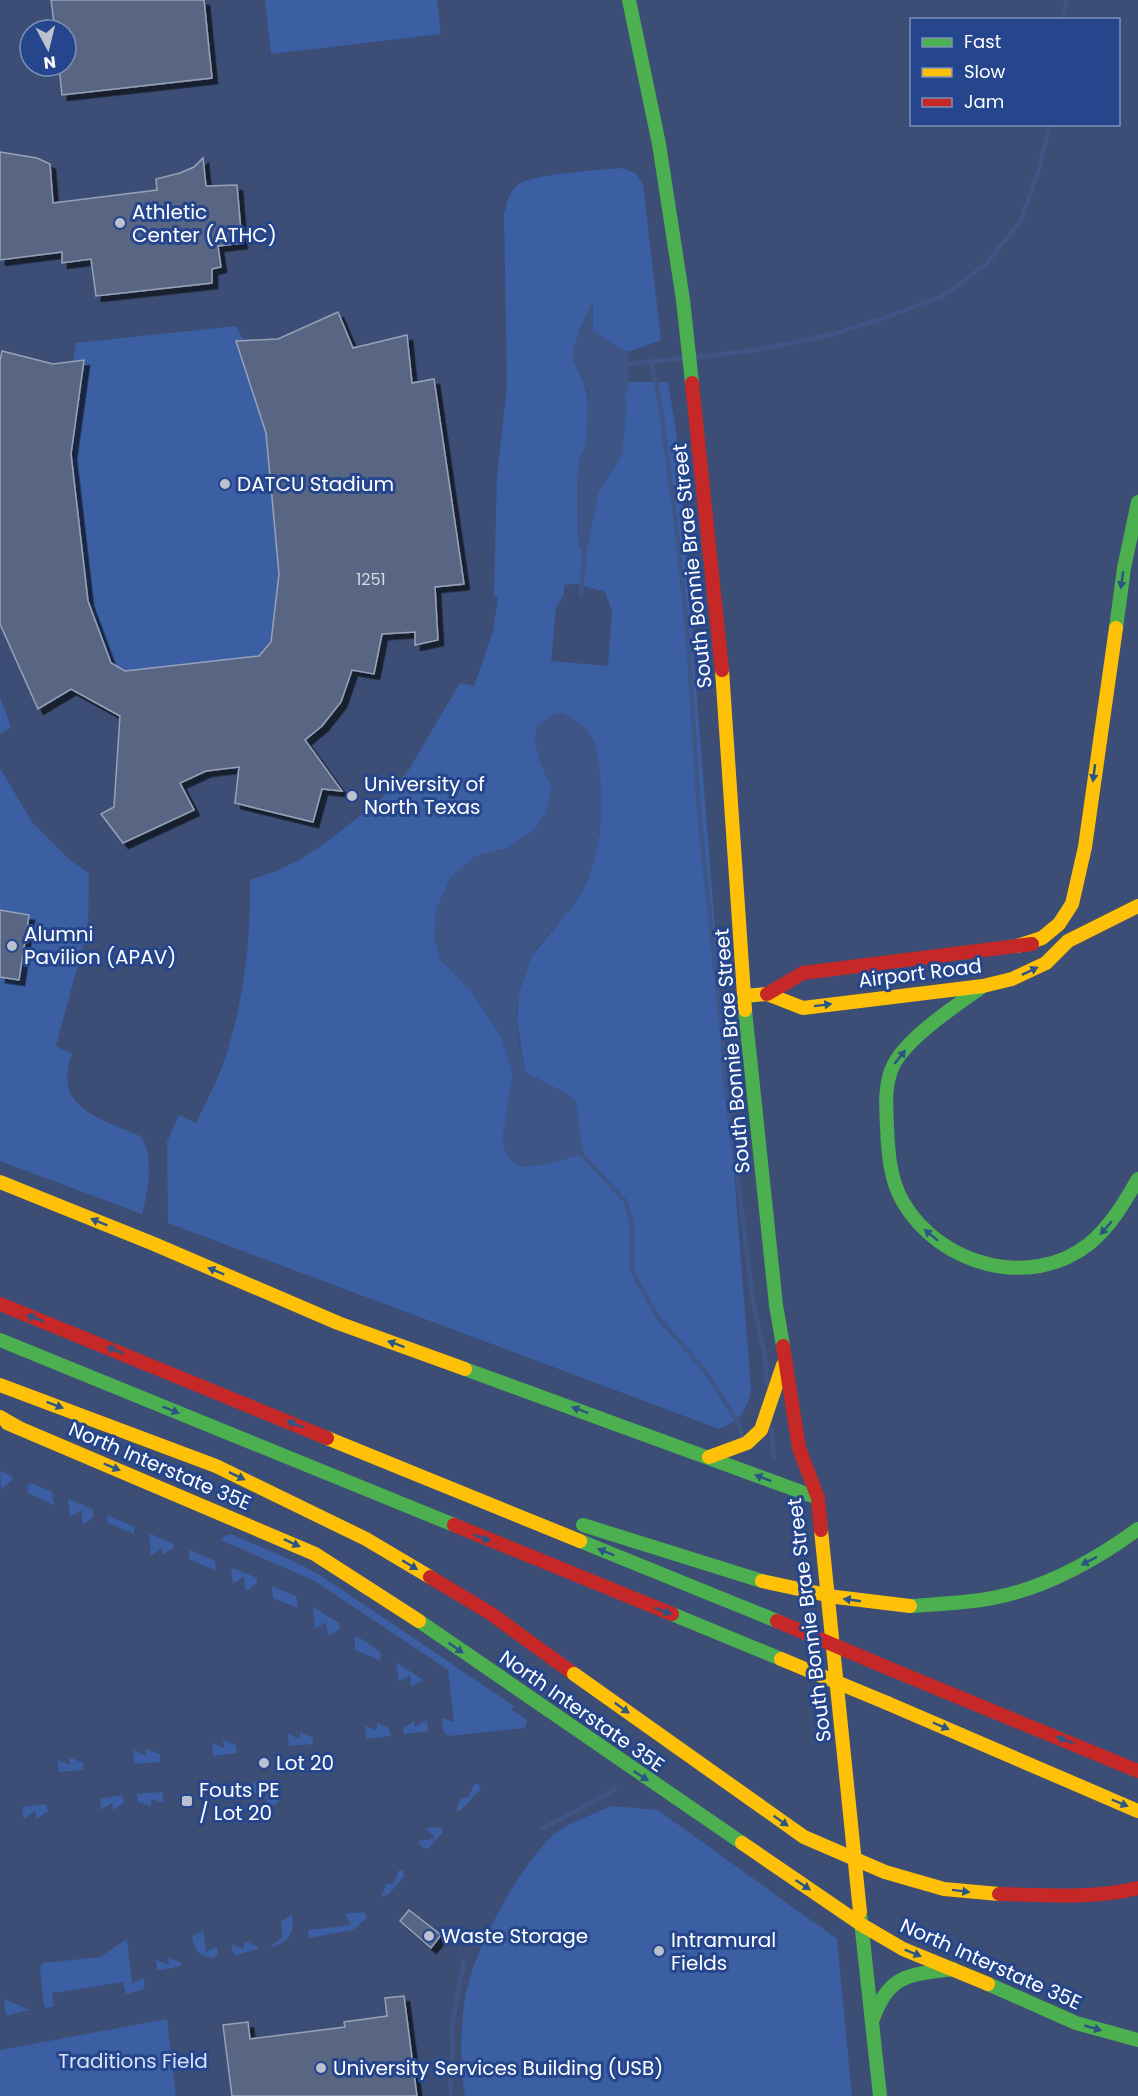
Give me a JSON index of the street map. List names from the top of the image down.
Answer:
{
  "streets": {
    "main road": ["South Bonnie Brae Street", "Airport Road", "North Interstate 35E"]
  },
  "crossings": [
    ["South Bonnie Brae Street", "Airport Road"],
    ["South Bonnie Brae Street", "North Interstate 35E"]
  ],
  "parks": ["Traditions Field"],
  "places": {
    "other": [
      "Athletic Center (ATHC)",
      "DATCU Stadium",
      "University of North Texas",
      "Alumni Pavilion (APAV)",
      "Lot 20",
      "Waste Storage",
      "Intramural Fields",
      "University Services Building (USB)"
    ],
    "transit": ["Fouts PE / Lot 20"]
  },
  "house_numbers": ["1251"],
  "legend": ["Fast", "Slow", "Jam"],
  "north": "bottom"
}
